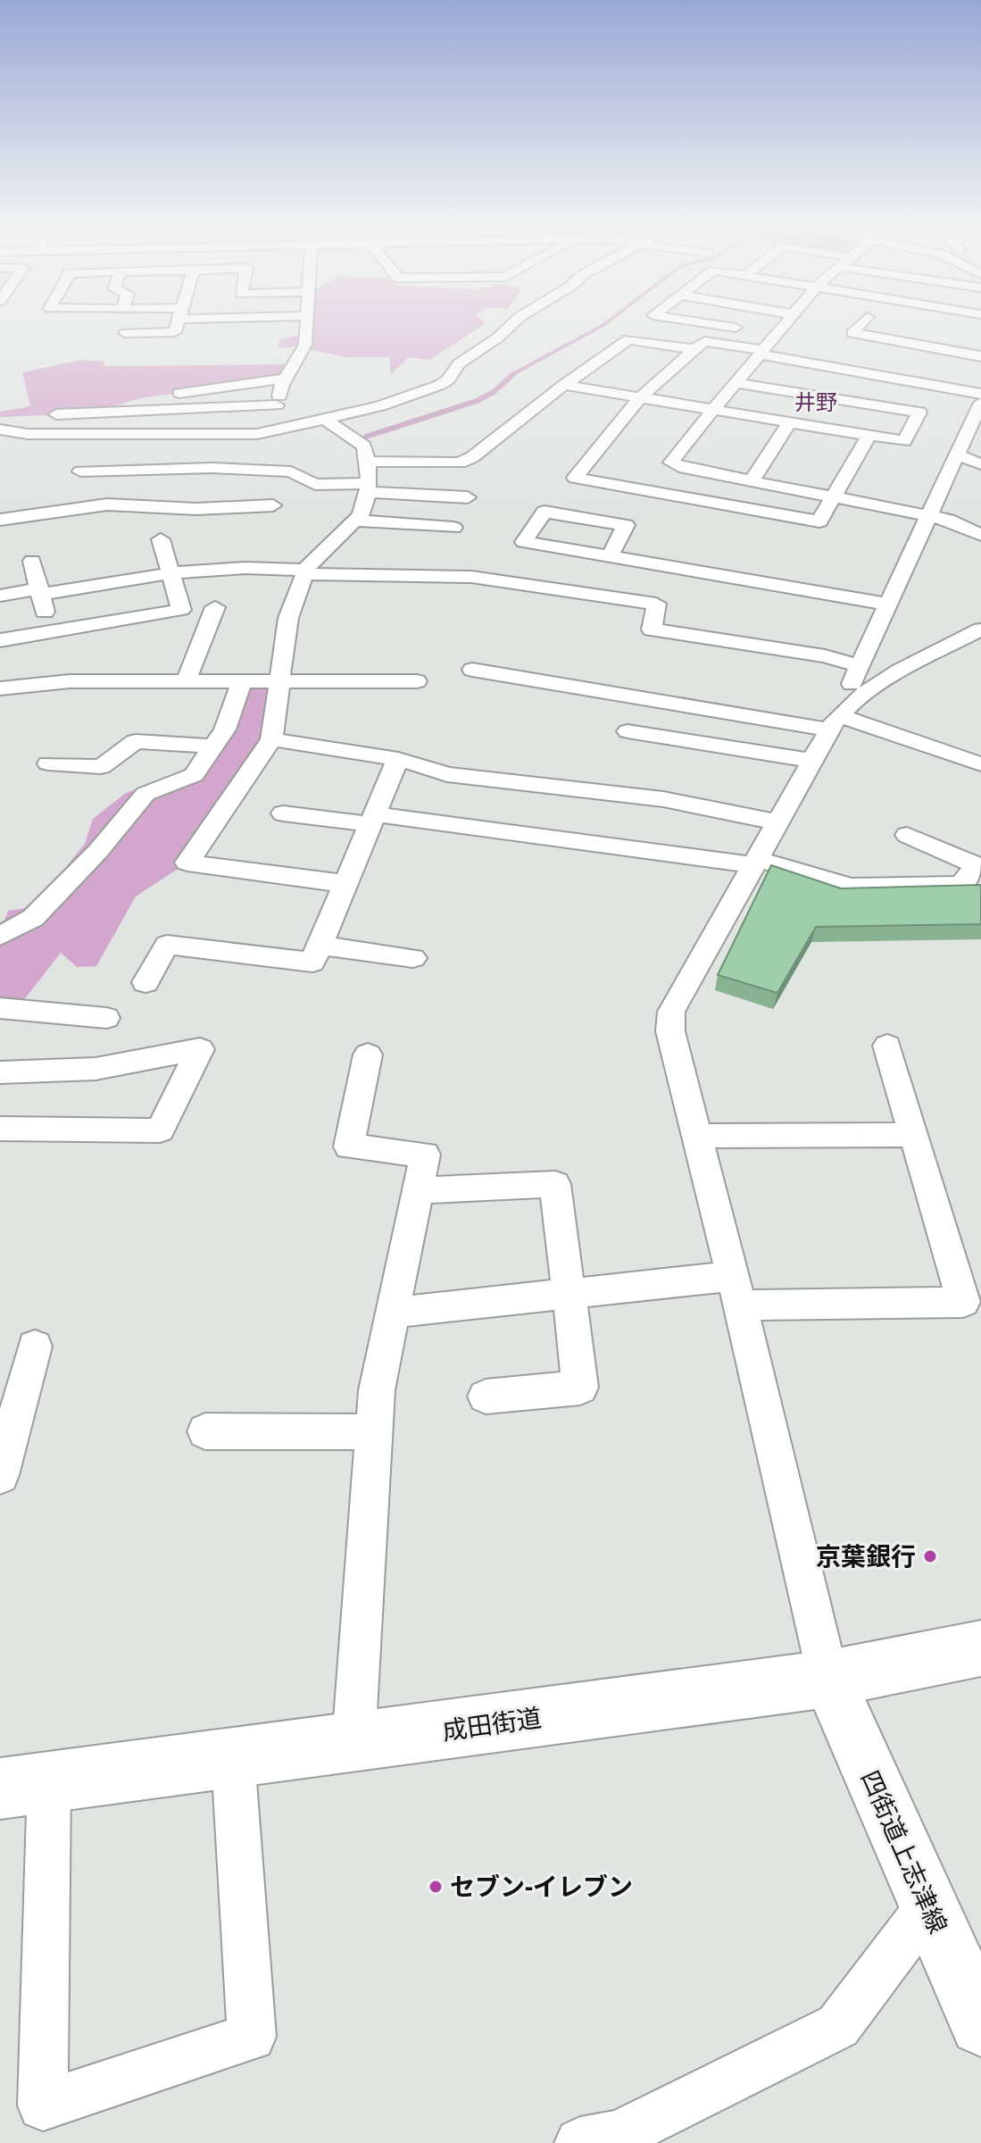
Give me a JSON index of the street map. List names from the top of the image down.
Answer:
{
  "streets": {
    "highway": ["成田街道"],
    "main road": ["四街道上志津線"]
  },
  "crossings": [
    ["成田街道", "四街道上志津線"]
  ],
  "districts": ["井野"],
  "places": ["京葉銀行", "セブン-イレブン"]
}
